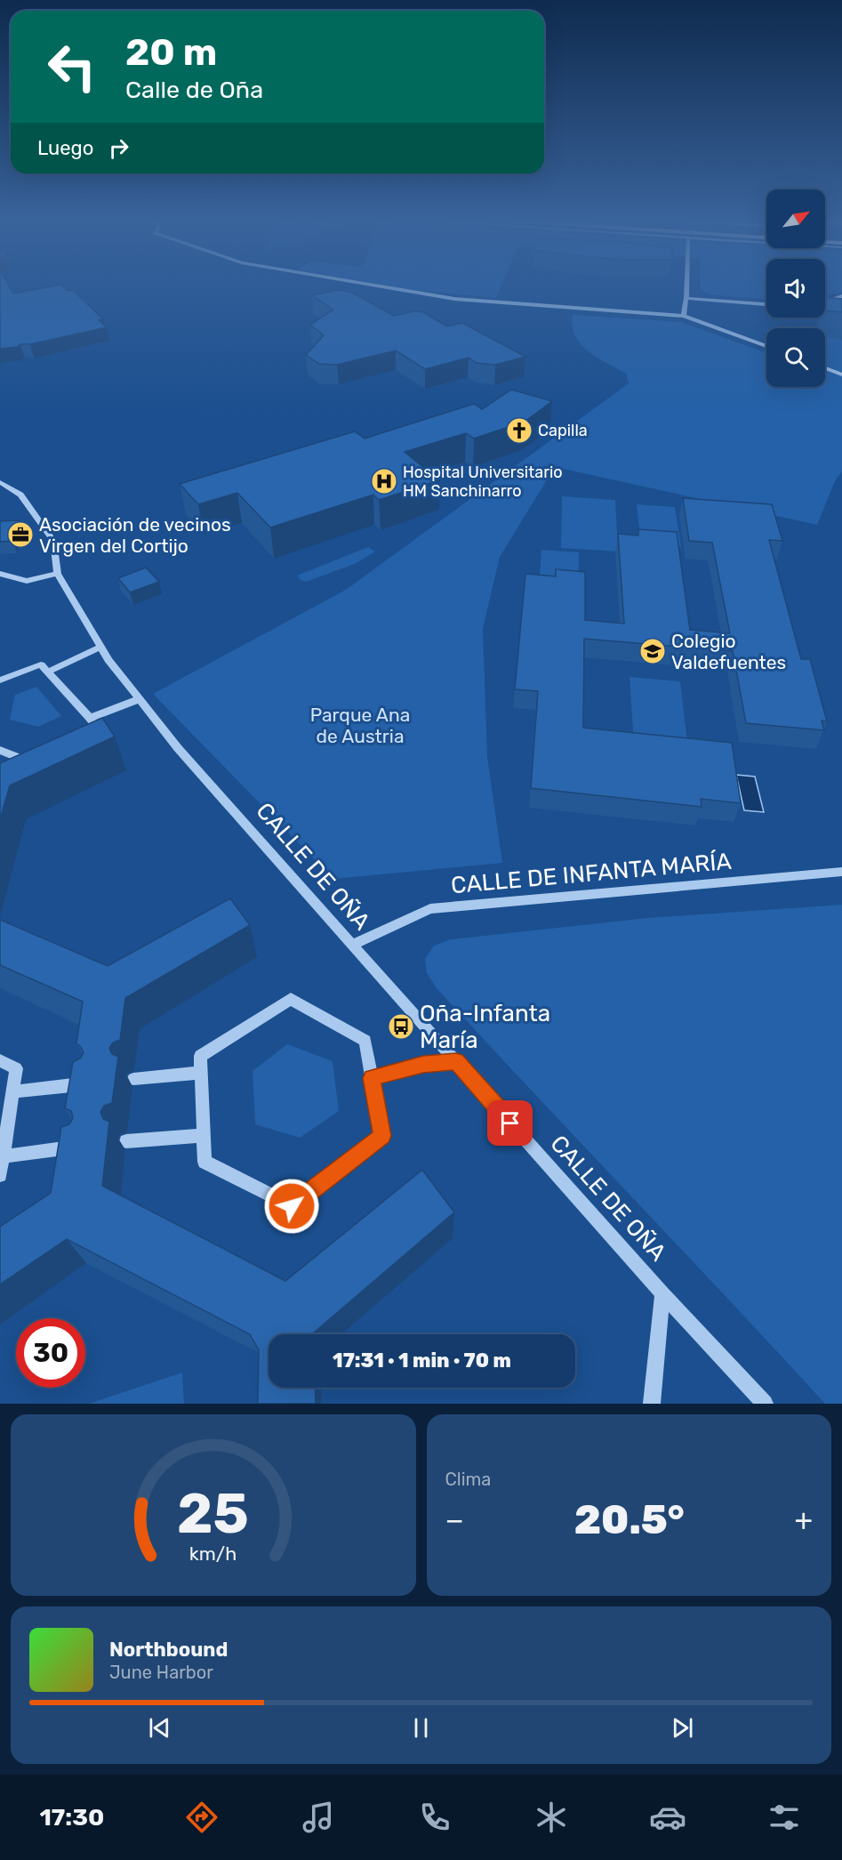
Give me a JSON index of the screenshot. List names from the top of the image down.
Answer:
{
  "streets": {
    "street": ["CALLE DE OÑA", "CALLE DE INFANTA MARÍA"]
  },
  "crossings": [
    ["CALLE DE OÑA", "CALLE DE INFANTA MARÍA"]
  ],
  "parks": ["Parque Ana de Austria"],
  "places": {
    "church": ["Capilla"],
    "hospital": ["Hospital Universitario HM Sanchinarro"],
    "office": ["Asociación de vecinos Virgen del Cortijo"],
    "school or university": ["Colegio Valdefuentes"],
    "bus stop": ["Oña-Infanta María"]
  },
  "north": "top right",
  "page": {
    "turn": ["20 m", "Calle de Oña"],
    "then": "Luego",
    "limit": "30",
    "trip": "17:31 · 1 min · 70 m",
    "tile": "Clima",
    "heat": ["−", "20.5°", "+"],
    "song": ["Northbound", "June Harbor"],
    "tabs": "17:30",
    "gauge": ["25", "km/h"]
  }
}
